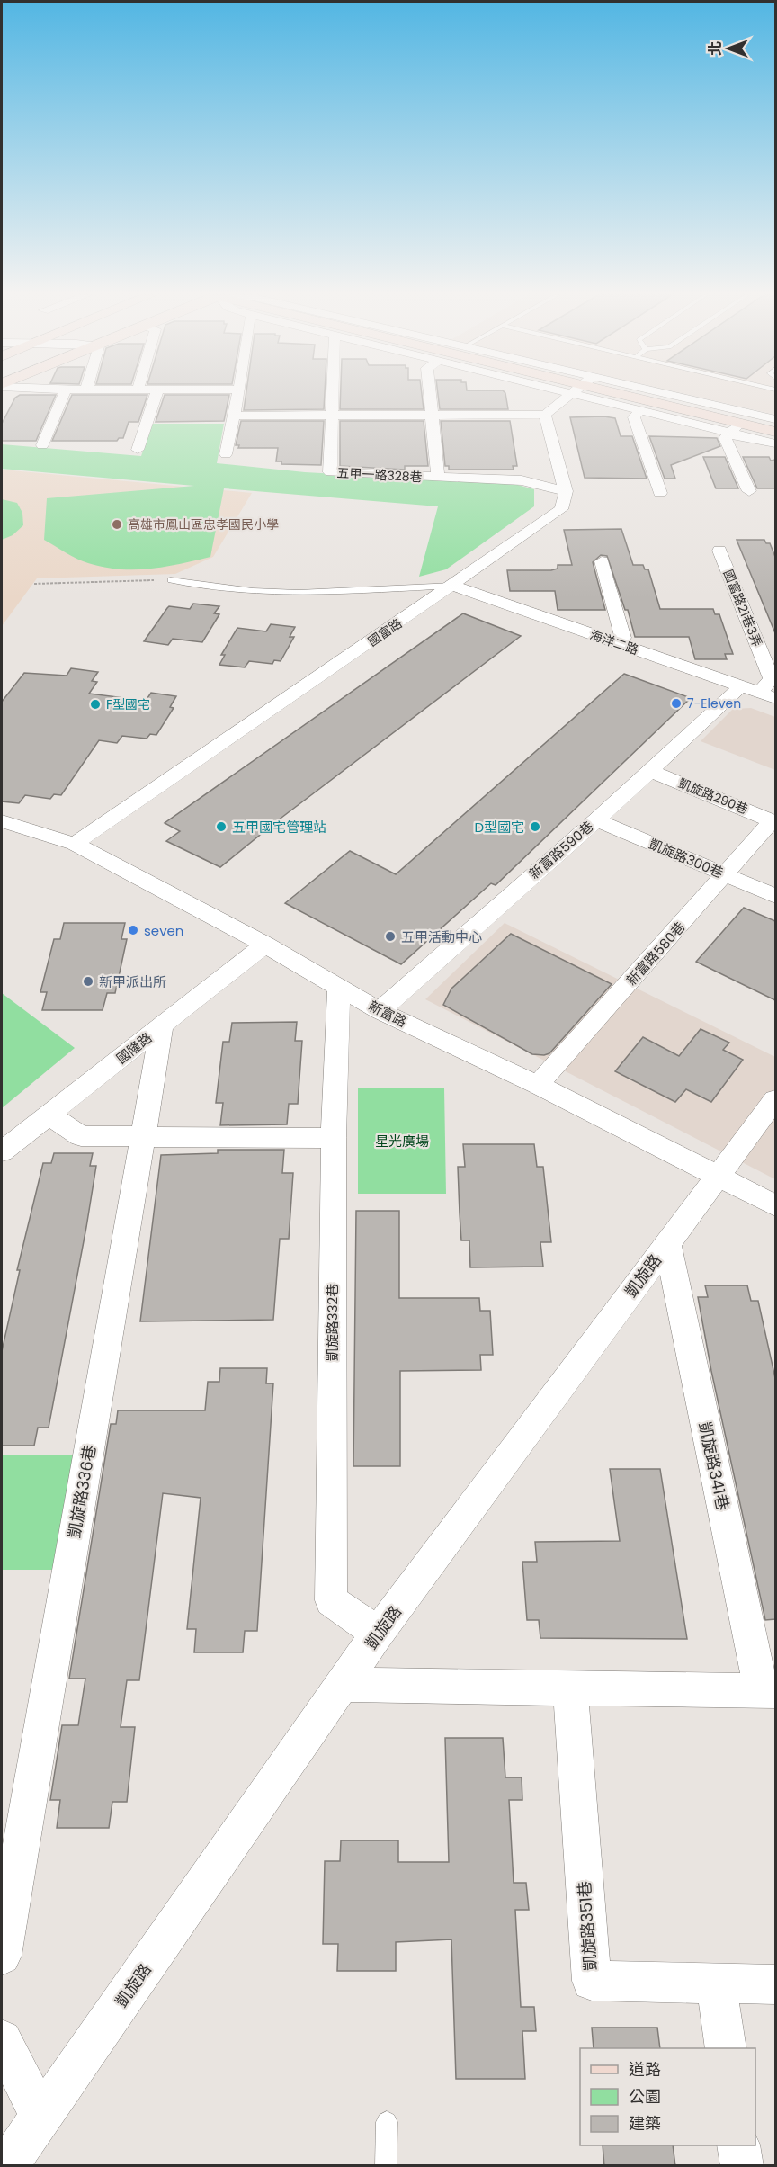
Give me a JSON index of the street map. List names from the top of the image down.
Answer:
{
  "streets": {
    "street": [
      "五甲一路328巷",
      "國富路21巷3弄",
      "國富路",
      "海洋二路",
      "凱旋路290巷",
      "新富路590巷",
      "凱旋路300巷",
      "新富路580巷",
      "新富路",
      "國隆路",
      "凱旋路",
      "凱旋路332巷",
      "凱旋路341巷",
      "凱旋路336巷",
      "凱旋路351巷"
    ]
  },
  "crossings": [
    ["五甲一路328巷", "國富路"],
    ["國富路21巷3弄", "海洋二路"],
    ["國富路21巷3弄", "新富路590巷"],
    ["國富路", "海洋二路"],
    ["國富路", "新富路"],
    ["海洋二路", "新富路590巷"],
    ["凱旋路290巷", "新富路590巷"],
    ["凱旋路290巷", "新富路580巷"],
    ["新富路590巷", "凱旋路300巷"],
    ["新富路590巷", "新富路"],
    ["凱旋路300巷", "新富路580巷"],
    ["新富路580巷", "新富路"],
    ["新富路", "國隆路"],
    ["新富路", "凱旋路"],
    ["新富路", "凱旋路332巷"],
    ["國隆路", "凱旋路336巷"],
    ["凱旋路", "凱旋路332巷"],
    ["凱旋路", "凱旋路341巷"]
  ],
  "parks": ["星光廣場"],
  "places": [
    "高雄市鳳山區忠孝國民小學",
    "7-Eleven",
    "F型國宅",
    "五甲國宅管理站",
    "D型國宅",
    "seven",
    "五甲活動中心",
    "新甲派出所"
  ],
  "legend": ["道路", "公園", "建築"],
  "north": "left"
}
